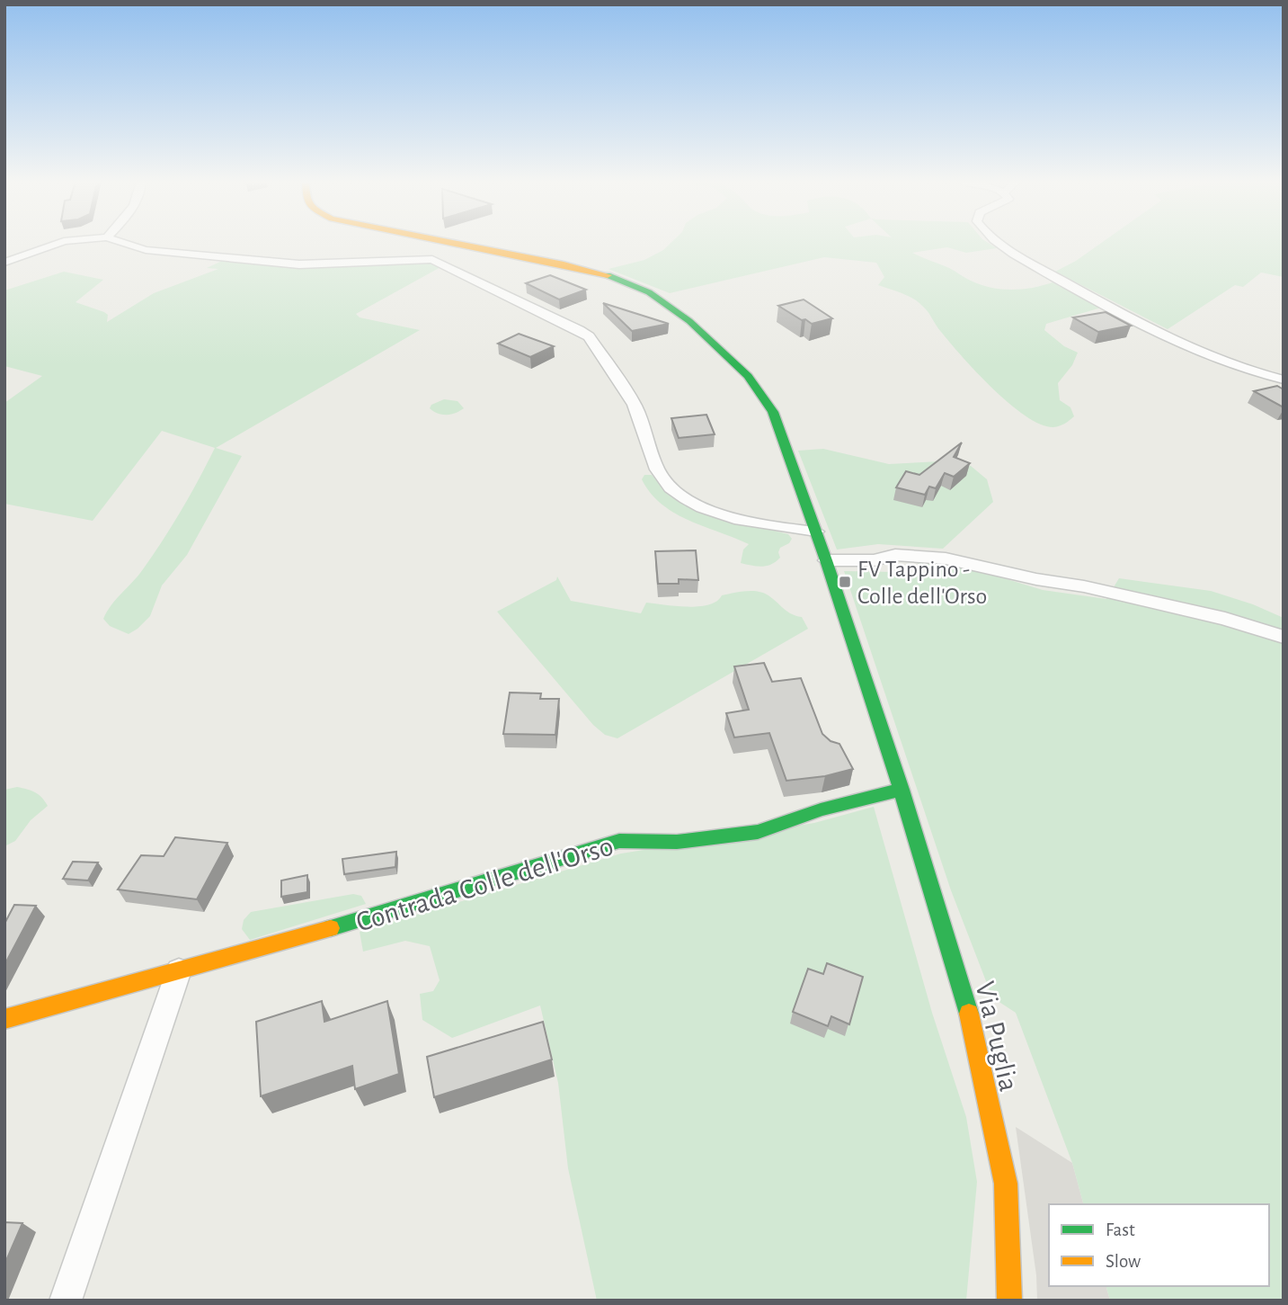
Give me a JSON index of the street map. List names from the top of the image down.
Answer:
{
  "streets": {
    "main road": ["Contrada Colle dell'Orso", "Via Puglia"]
  },
  "crossings": [
    ["Contrada Colle dell'Orso", "Via Puglia"]
  ],
  "places": {
    "transit": ["FV Tappino - Colle dell'Orso"]
  },
  "legend": ["Fast", "Slow"]
}
